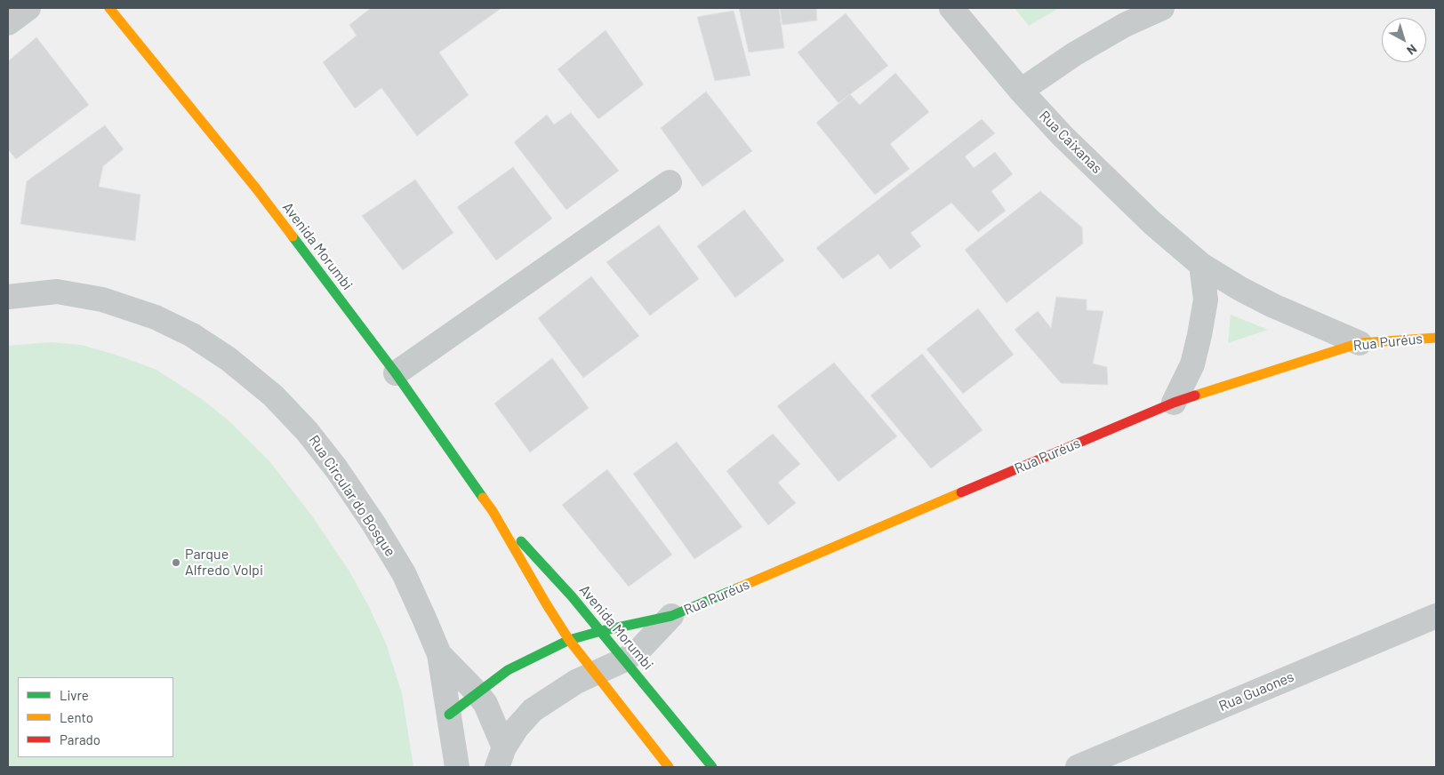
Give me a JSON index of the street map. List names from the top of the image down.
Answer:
{
  "streets": {
    "main road": ["Avenida Morumbi", "Rua Puréus"],
    "street": ["Rua Caixanas", "Rua Circular do Bosque", "Rua Guaones"]
  },
  "crossings": [
    ["Rua Caixanas", "Rua Puréus"],
    ["Avenida Morumbi", "Rua Puréus"],
    ["Rua Puréus", "Rua Circular do Bosque"]
  ],
  "places": ["Parque Alfredo Volpi"],
  "legend": ["Livre", "Lento", "Parado"],
  "north": "bottom right"
}
